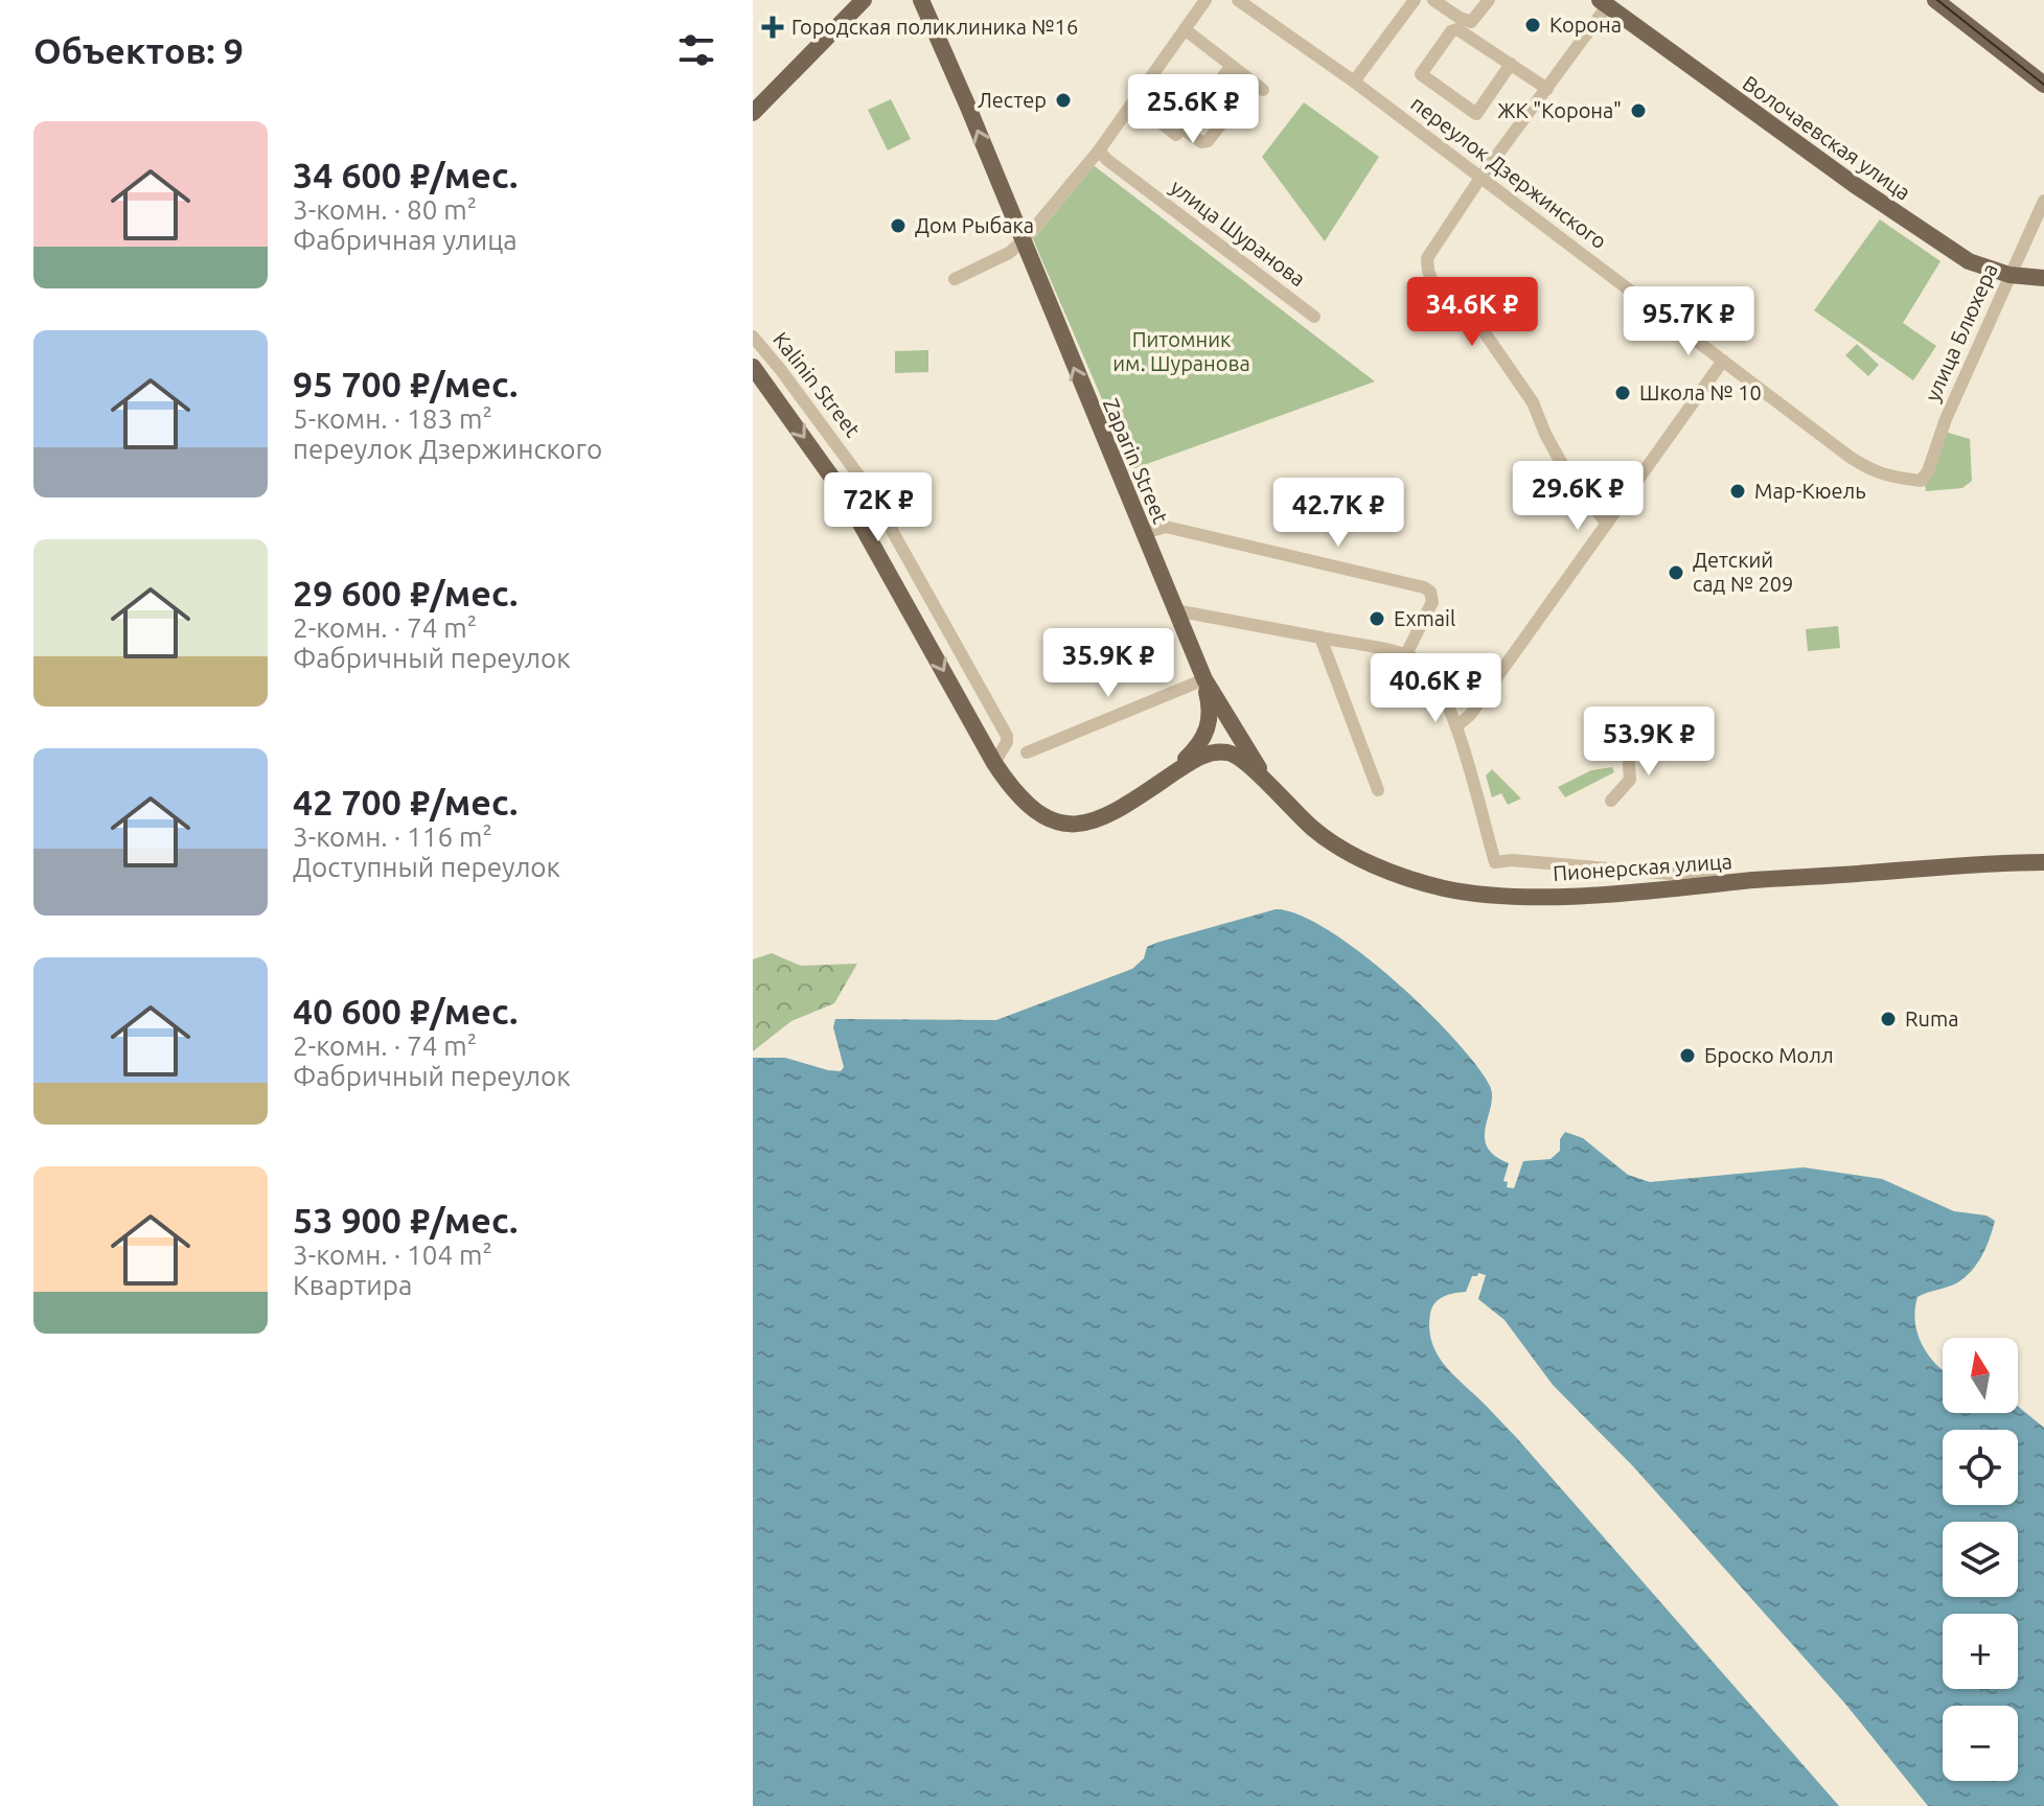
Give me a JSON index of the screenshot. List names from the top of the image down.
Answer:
{
  "streets": {
    "main road": [
      "Волочаевская улица",
      "Kalinin Street",
      "Zaparin Street",
      "Пионерская улица"
    ],
    "street": ["переулок Дзержинского", "улица Шуранова", "улица Блюхера"]
  },
  "crossings": [
    ["Волочаевская улица", "улица Блюхера"],
    ["переулок Дзержинского", "улица Блюхера"],
    ["Zaparin Street", "Пионерская улица"]
  ],
  "one_way": ["Zaparin Street"],
  "parks": ["Питомник им. Шуранова"],
  "places": {
    "other": [
      "Корона",
      "Лестер",
      "ЖК \"Корона\"",
      "Дом Рыбака",
      "Школа № 10",
      "Мар-Кюель",
      "Детский сад № 209",
      "Exmail",
      "Ruma",
      "Броско Молл"
    ],
    "health": ["Городская поликлиника №16"]
  },
  "north": "top",
  "page": {
    "heading": "Объектов: 9",
    "price": [
      "25.6K ₽",
      "34.6K ₽",
      "95.7K ₽",
      "29.6K ₽",
      "72K ₽",
      "42.7K ₽",
      "35.9K ₽",
      "40.6K ₽",
      "53.9K ₽"
    ],
    "list": [
      {
        "name": "34 600 ₽/мес.",
        "note": "3-комн. · 80 m² · Фабричная улица"
      },
      {
        "name": "95 700 ₽/мес.",
        "note": "5-комн. · 183 m² · переулок Дзержинского"
      },
      {
        "name": "29 600 ₽/мес.",
        "note": "2-комн. · 74 m² · Фабричный переулок"
      },
      {
        "name": "42 700 ₽/мес.",
        "note": "3-комн. · 116 m² · Доступный переулок"
      },
      {
        "name": "40 600 ₽/мес.",
        "note": "2-комн. · 74 m² · Фабричный переулок"
      },
      {
        "name": "53 900 ₽/мес.",
        "note": "3-комн. · 104 m² · Квартира"
      }
    ],
    "map_buttons": ["+", "−"]
  }
}
